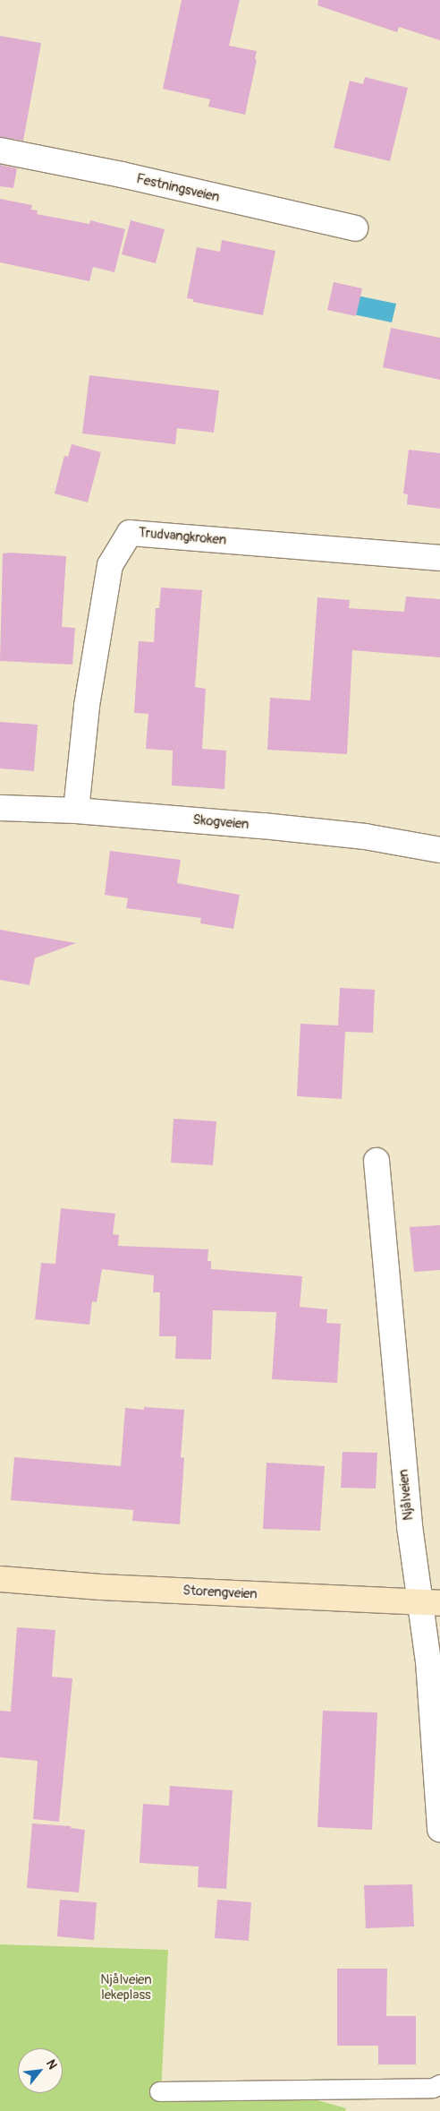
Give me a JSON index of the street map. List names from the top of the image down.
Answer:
{
  "streets": {
    "main road": ["Storengveien"],
    "street": [
      "Festningsveien",
      "Trudvangkroken",
      "Skogveien",
      "Njålveien"
    ]
  },
  "crossings": [
    ["Trudvangkroken", "Skogveien"],
    ["Njålveien", "Storengveien"]
  ],
  "parks": ["Njålveien lekeplass"],
  "north": "top right"
}
